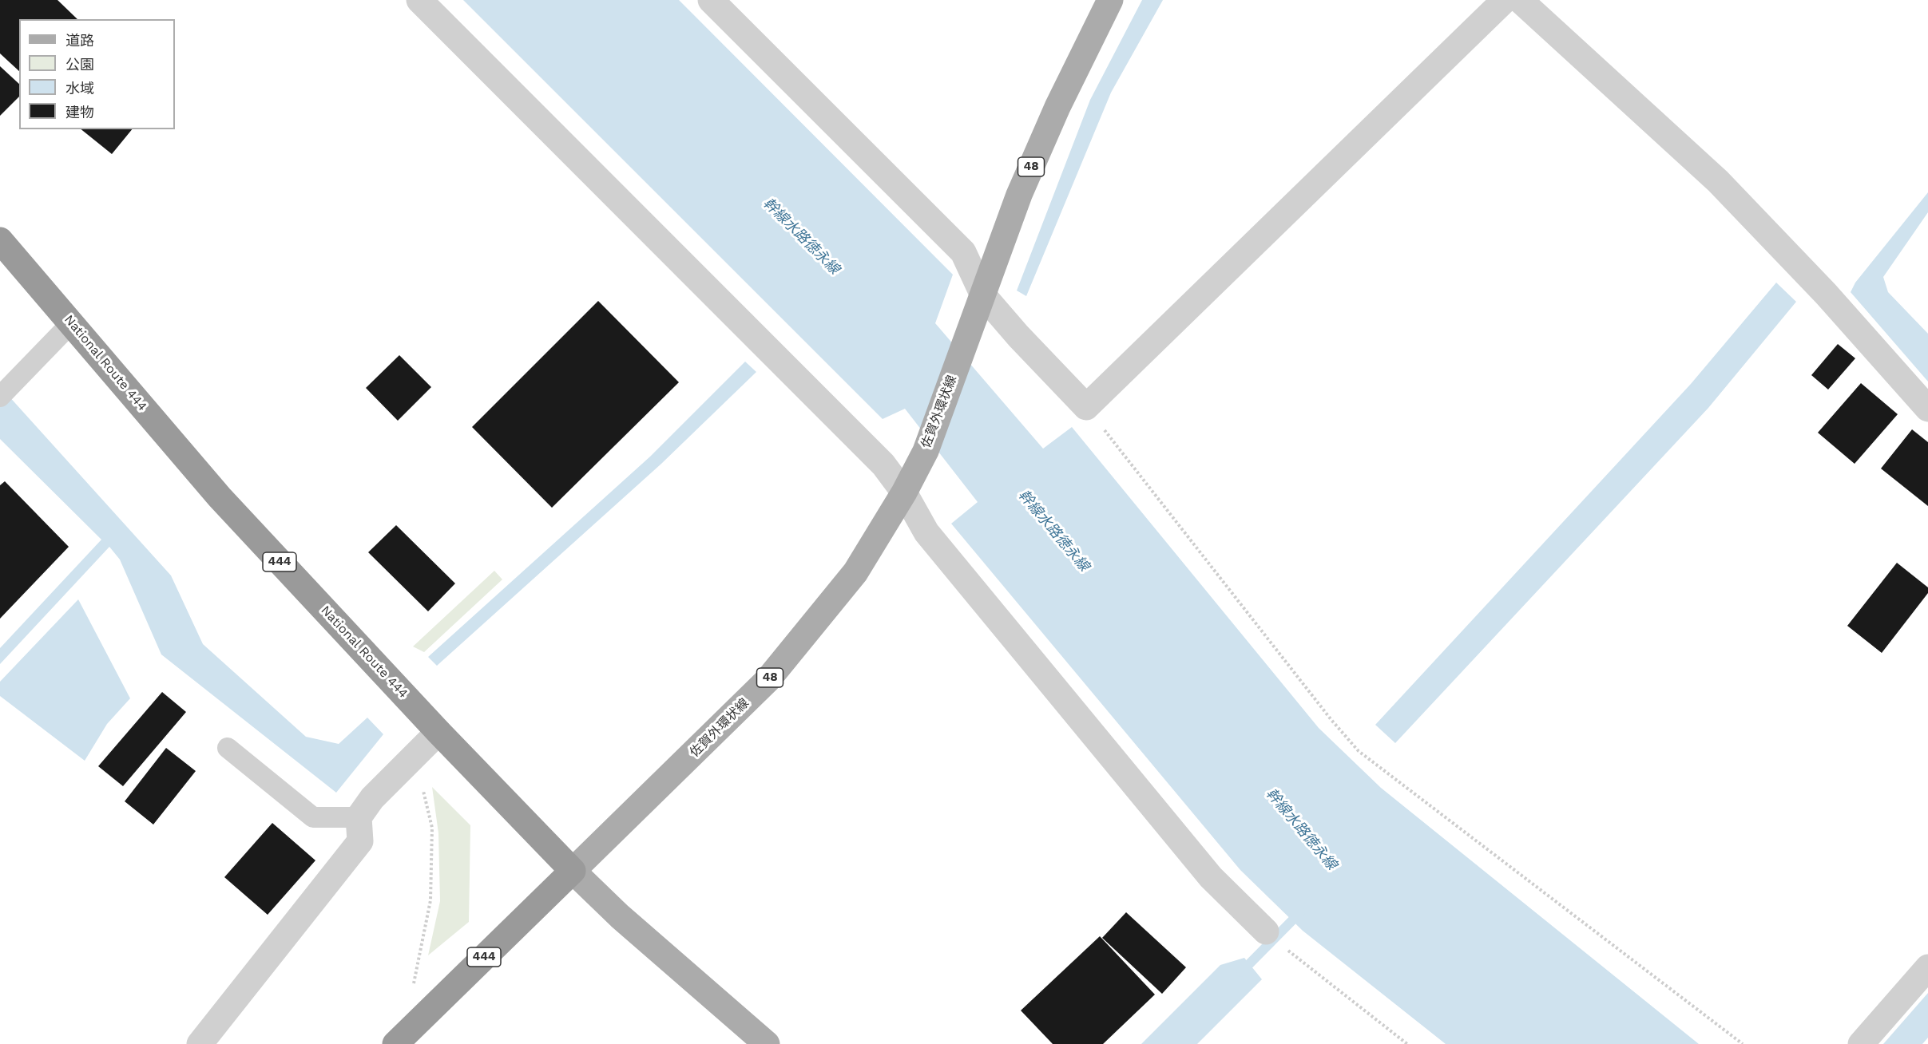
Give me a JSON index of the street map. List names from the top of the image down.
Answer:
{
  "streets": {
    "highway": ["National Route 444", "444"],
    "main road": ["48", "佐賀外環状線"]
  },
  "crossings": [
    ["48", "佐賀外環状線"],
    ["National Route 444", "佐賀外環状線"],
    ["National Route 444", "444"],
    ["佐賀外環状線", "444"]
  ],
  "water": ["幹線水路徳永線"],
  "legend": [
    "道路",
    "公園",
    "水域",
    "建物"
  ]
}
